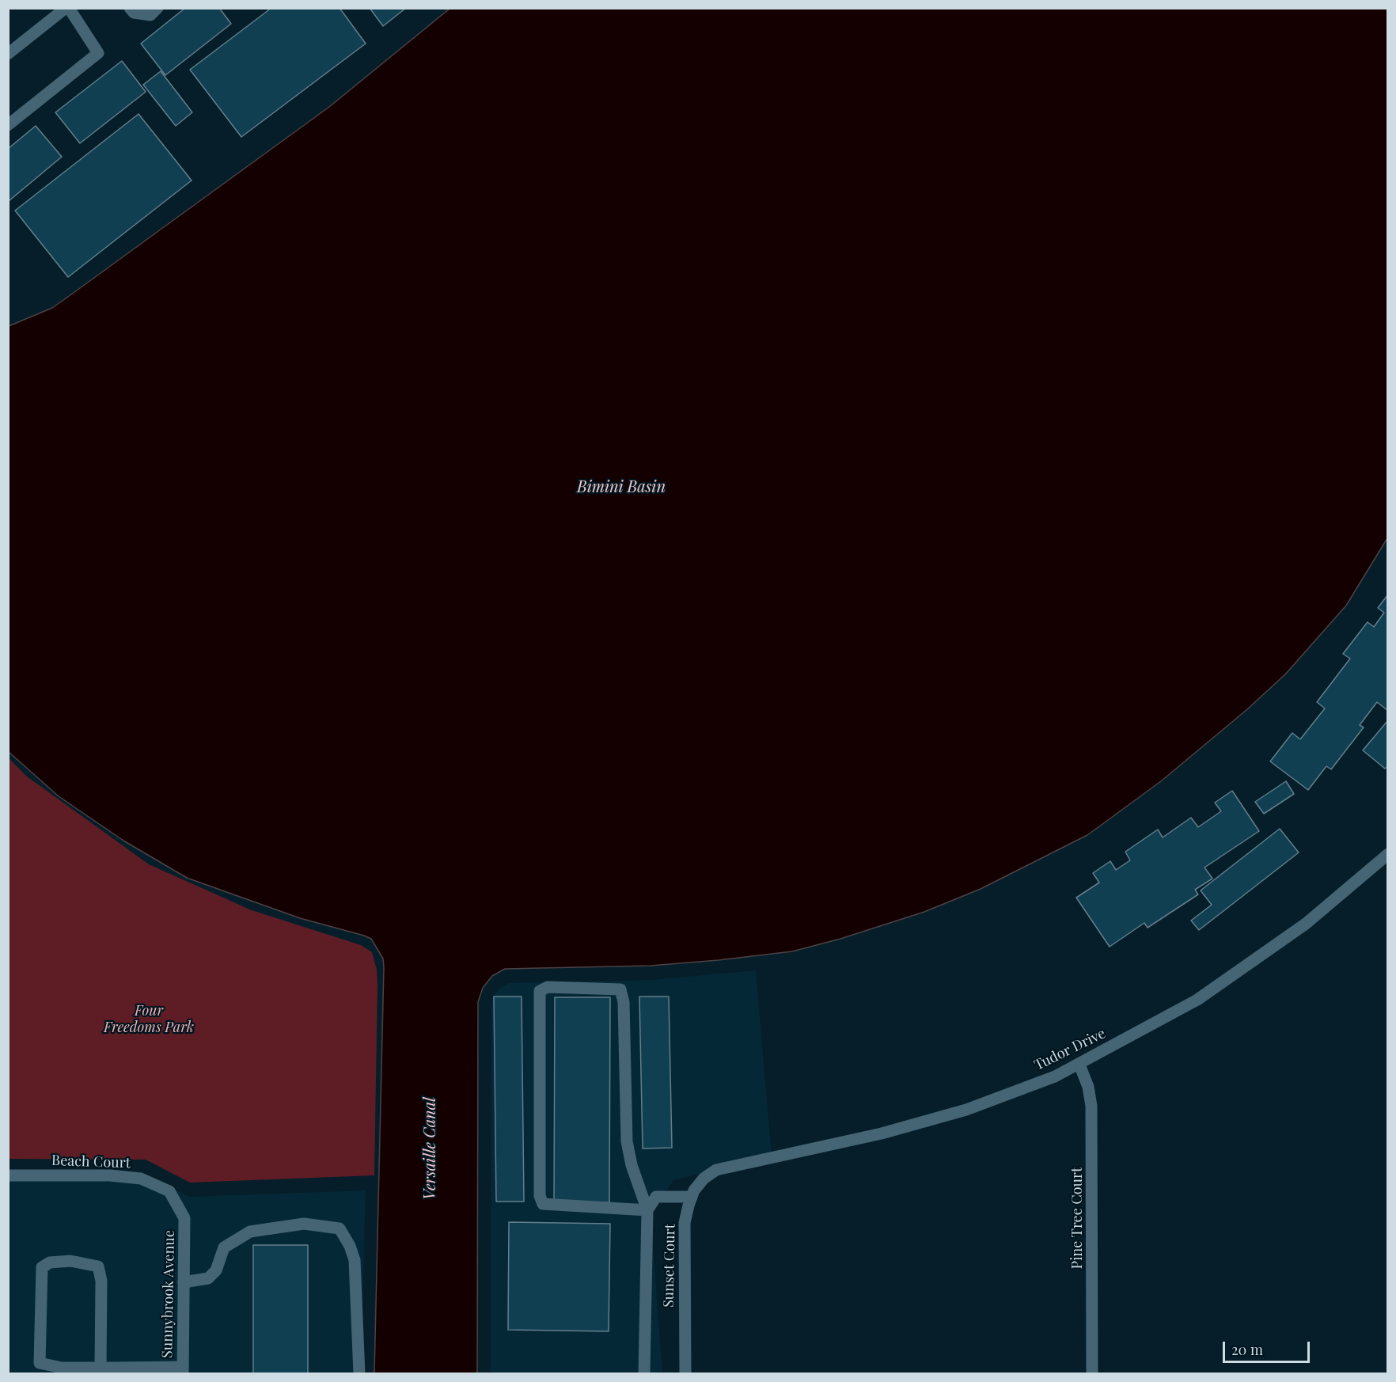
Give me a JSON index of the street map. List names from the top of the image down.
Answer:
{
  "streets": {
    "street": [
      "Tudor Drive",
      "Beach Court",
      "Pine Tree Court",
      "Sunset Court",
      "Sunnybrook Avenue"
    ]
  },
  "crossings": [
    ["Tudor Drive", "Pine Tree Court"],
    ["Tudor Drive", "Sunset Court"],
    ["Beach Court", "Sunnybrook Avenue"]
  ],
  "water": ["Bimini Basin", "Versaille Canal"],
  "parks": ["Four Freedoms Park"],
  "scale_bar": "20 m"
}
